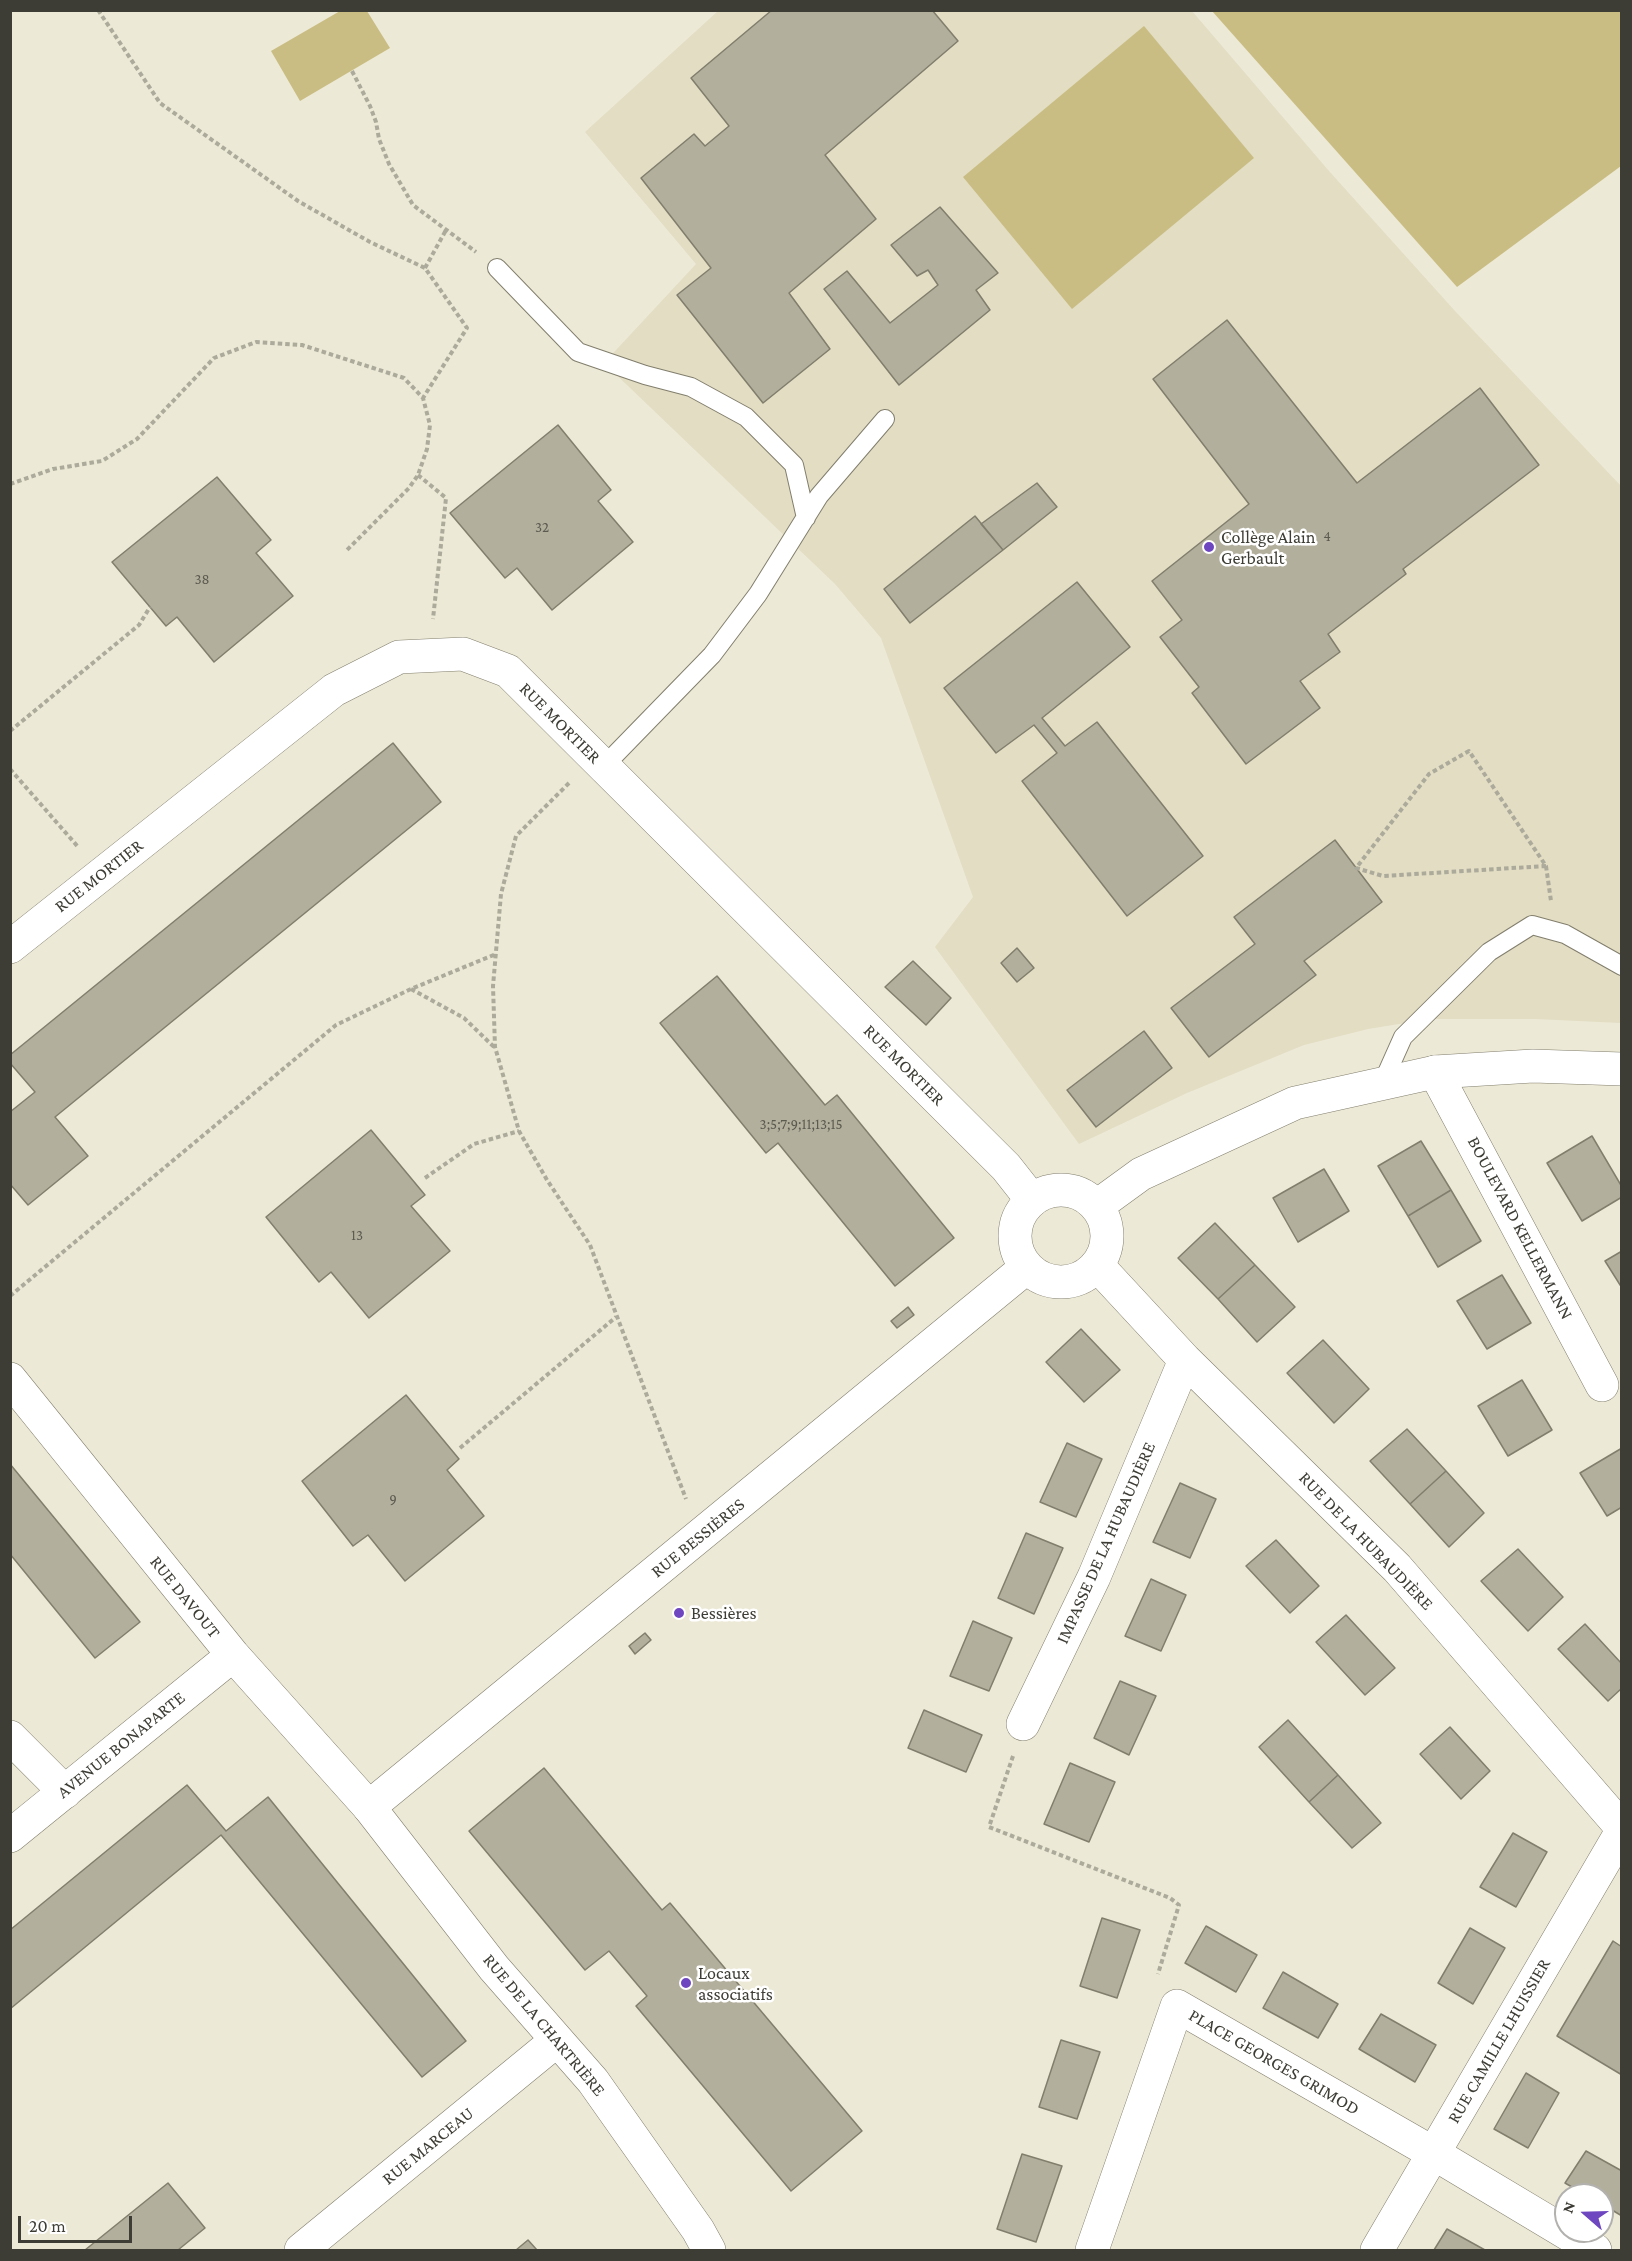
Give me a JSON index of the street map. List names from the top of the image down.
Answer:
{
  "streets": {
    "street": [
      "RUE MORTIER",
      "BOULEVARD KELLERMANN",
      "RUE BESSIÈRES",
      "RUE DE LA HUBAUDIÈRE",
      "IMPASSE DE LA HUBAUDIÈRE",
      "RUE DAVOUT",
      "AVENUE BONAPARTE",
      "RUE DE LA CHARTRIÈRE",
      "RUE CAMILLE LHUISSIER",
      "PLACE GEORGES GRIMOD",
      "RUE MARCEAU"
    ]
  },
  "crossings": [
    ["RUE MORTIER", "RUE BESSIÈRES"],
    ["RUE MORTIER", "RUE DE LA HUBAUDIÈRE"],
    ["RUE BESSIÈRES", "RUE DE LA HUBAUDIÈRE"],
    ["RUE BESSIÈRES", "RUE DAVOUT"],
    ["RUE BESSIÈRES", "RUE DE LA CHARTRIÈRE"],
    ["RUE DE LA HUBAUDIÈRE", "IMPASSE DE LA HUBAUDIÈRE"],
    ["RUE DE LA HUBAUDIÈRE", "RUE CAMILLE LHUISSIER"],
    ["RUE DAVOUT", "AVENUE BONAPARTE"],
    ["RUE DAVOUT", "RUE DE LA CHARTRIÈRE"],
    ["RUE DE LA CHARTRIÈRE", "RUE MARCEAU"],
    ["RUE CAMILLE LHUISSIER", "PLACE GEORGES GRIMOD"]
  ],
  "places": ["Collège Alain Gerbault", "Bessières", "Locaux associatifs"],
  "house_numbers": [
    "32",
    "4",
    "38",
    "3;5;7;9;11;13;15",
    "13",
    "9"
  ],
  "scale_bar": "20 m",
  "north": "left"
}
